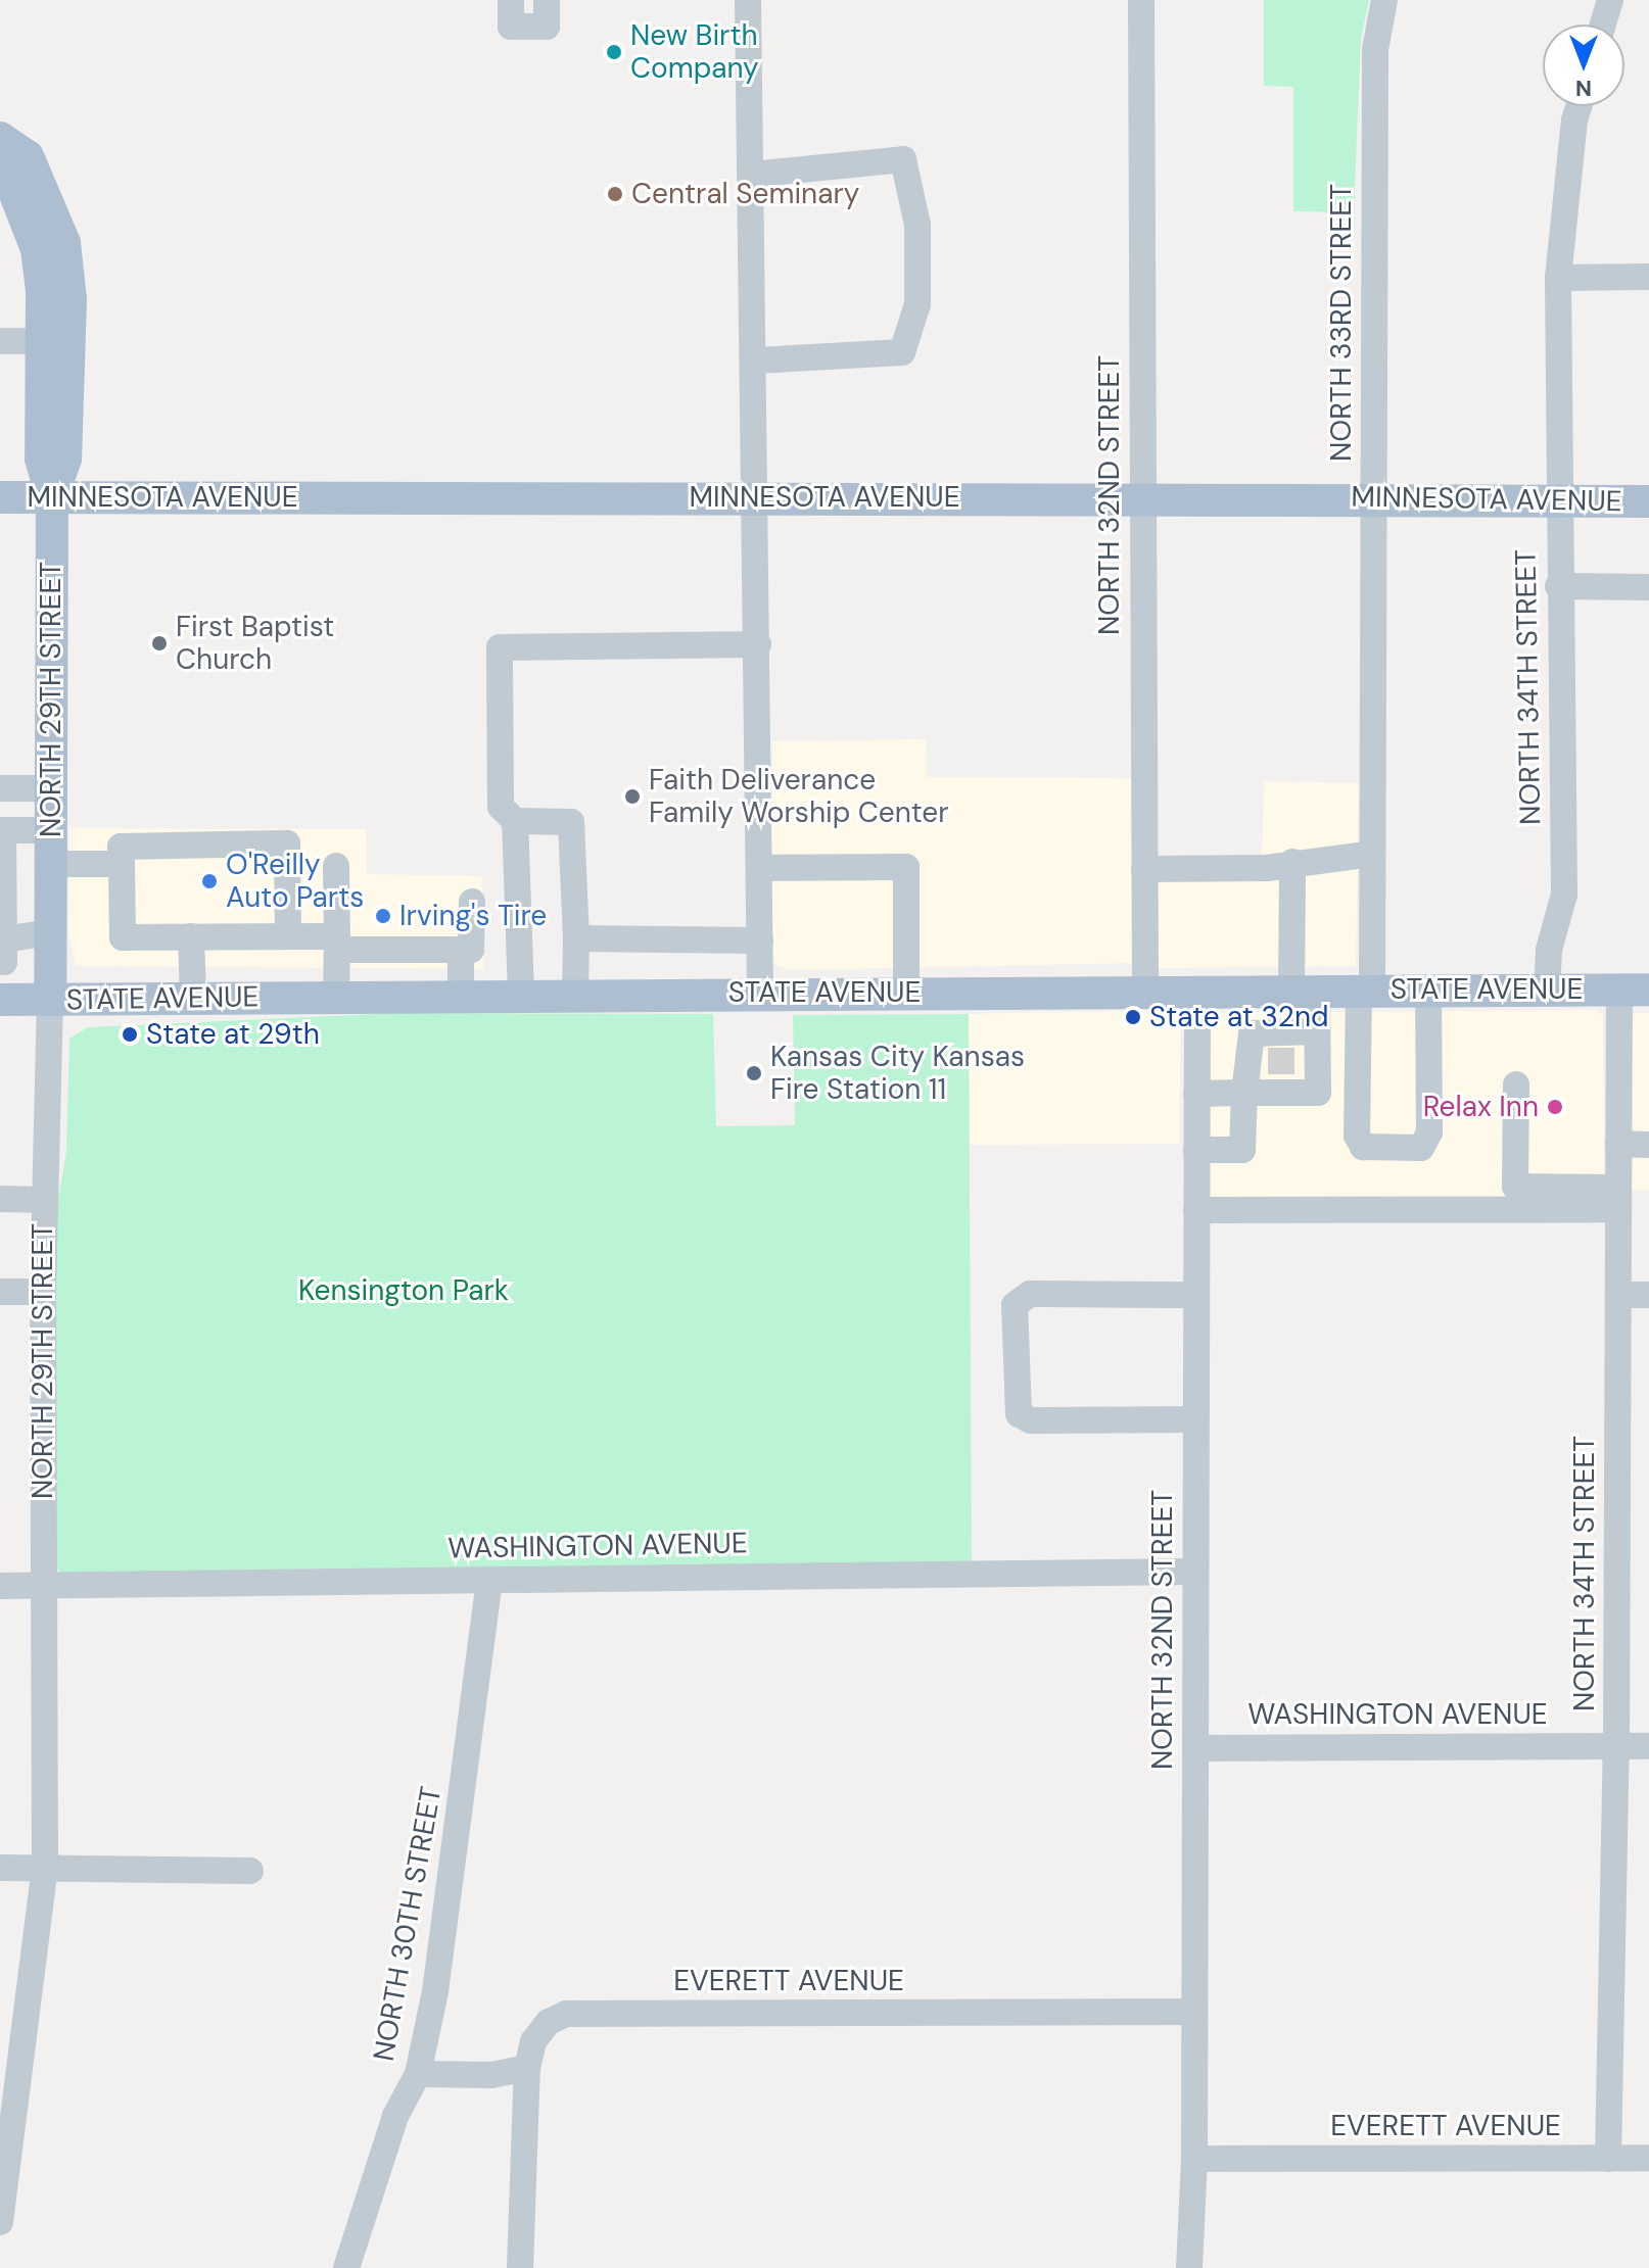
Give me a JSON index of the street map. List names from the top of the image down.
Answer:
{
  "streets": {
    "main road": ["MINNESOTA AVENUE", "NORTH 29TH STREET", "STATE AVENUE"],
    "street": [
      "NORTH 33RD STREET",
      "NORTH 32ND STREET",
      "NORTH 34TH STREET",
      "WASHINGTON AVENUE",
      "NORTH 30TH STREET",
      "EVERETT AVENUE"
    ]
  },
  "crossings": [
    ["NORTH 33RD STREET", "MINNESOTA AVENUE"],
    ["NORTH 33RD STREET", "STATE AVENUE"],
    ["NORTH 32ND STREET", "MINNESOTA AVENUE"],
    ["NORTH 32ND STREET", "STATE AVENUE"],
    ["NORTH 32ND STREET", "WASHINGTON AVENUE"],
    ["NORTH 32ND STREET", "EVERETT AVENUE"],
    ["MINNESOTA AVENUE", "NORTH 34TH STREET"],
    ["MINNESOTA AVENUE", "NORTH 29TH STREET"],
    ["NORTH 34TH STREET", "STATE AVENUE"],
    ["NORTH 34TH STREET", "WASHINGTON AVENUE"],
    ["NORTH 34TH STREET", "EVERETT AVENUE"],
    ["NORTH 29TH STREET", "STATE AVENUE"],
    ["NORTH 29TH STREET", "WASHINGTON AVENUE"],
    ["WASHINGTON AVENUE", "NORTH 30TH STREET"]
  ],
  "parks": ["Kensington Park"],
  "places": [
    "New Birth Company",
    "Central Seminary",
    "First Baptist Church",
    "Faith Deliverance Family Worship Center",
    "O'Reilly Auto Parts",
    "Irving's Tire",
    "State at 32nd",
    "State at 29th",
    "Kansas City Kansas Fire Station 11",
    "Relax Inn"
  ],
  "north": "bottom"
}
